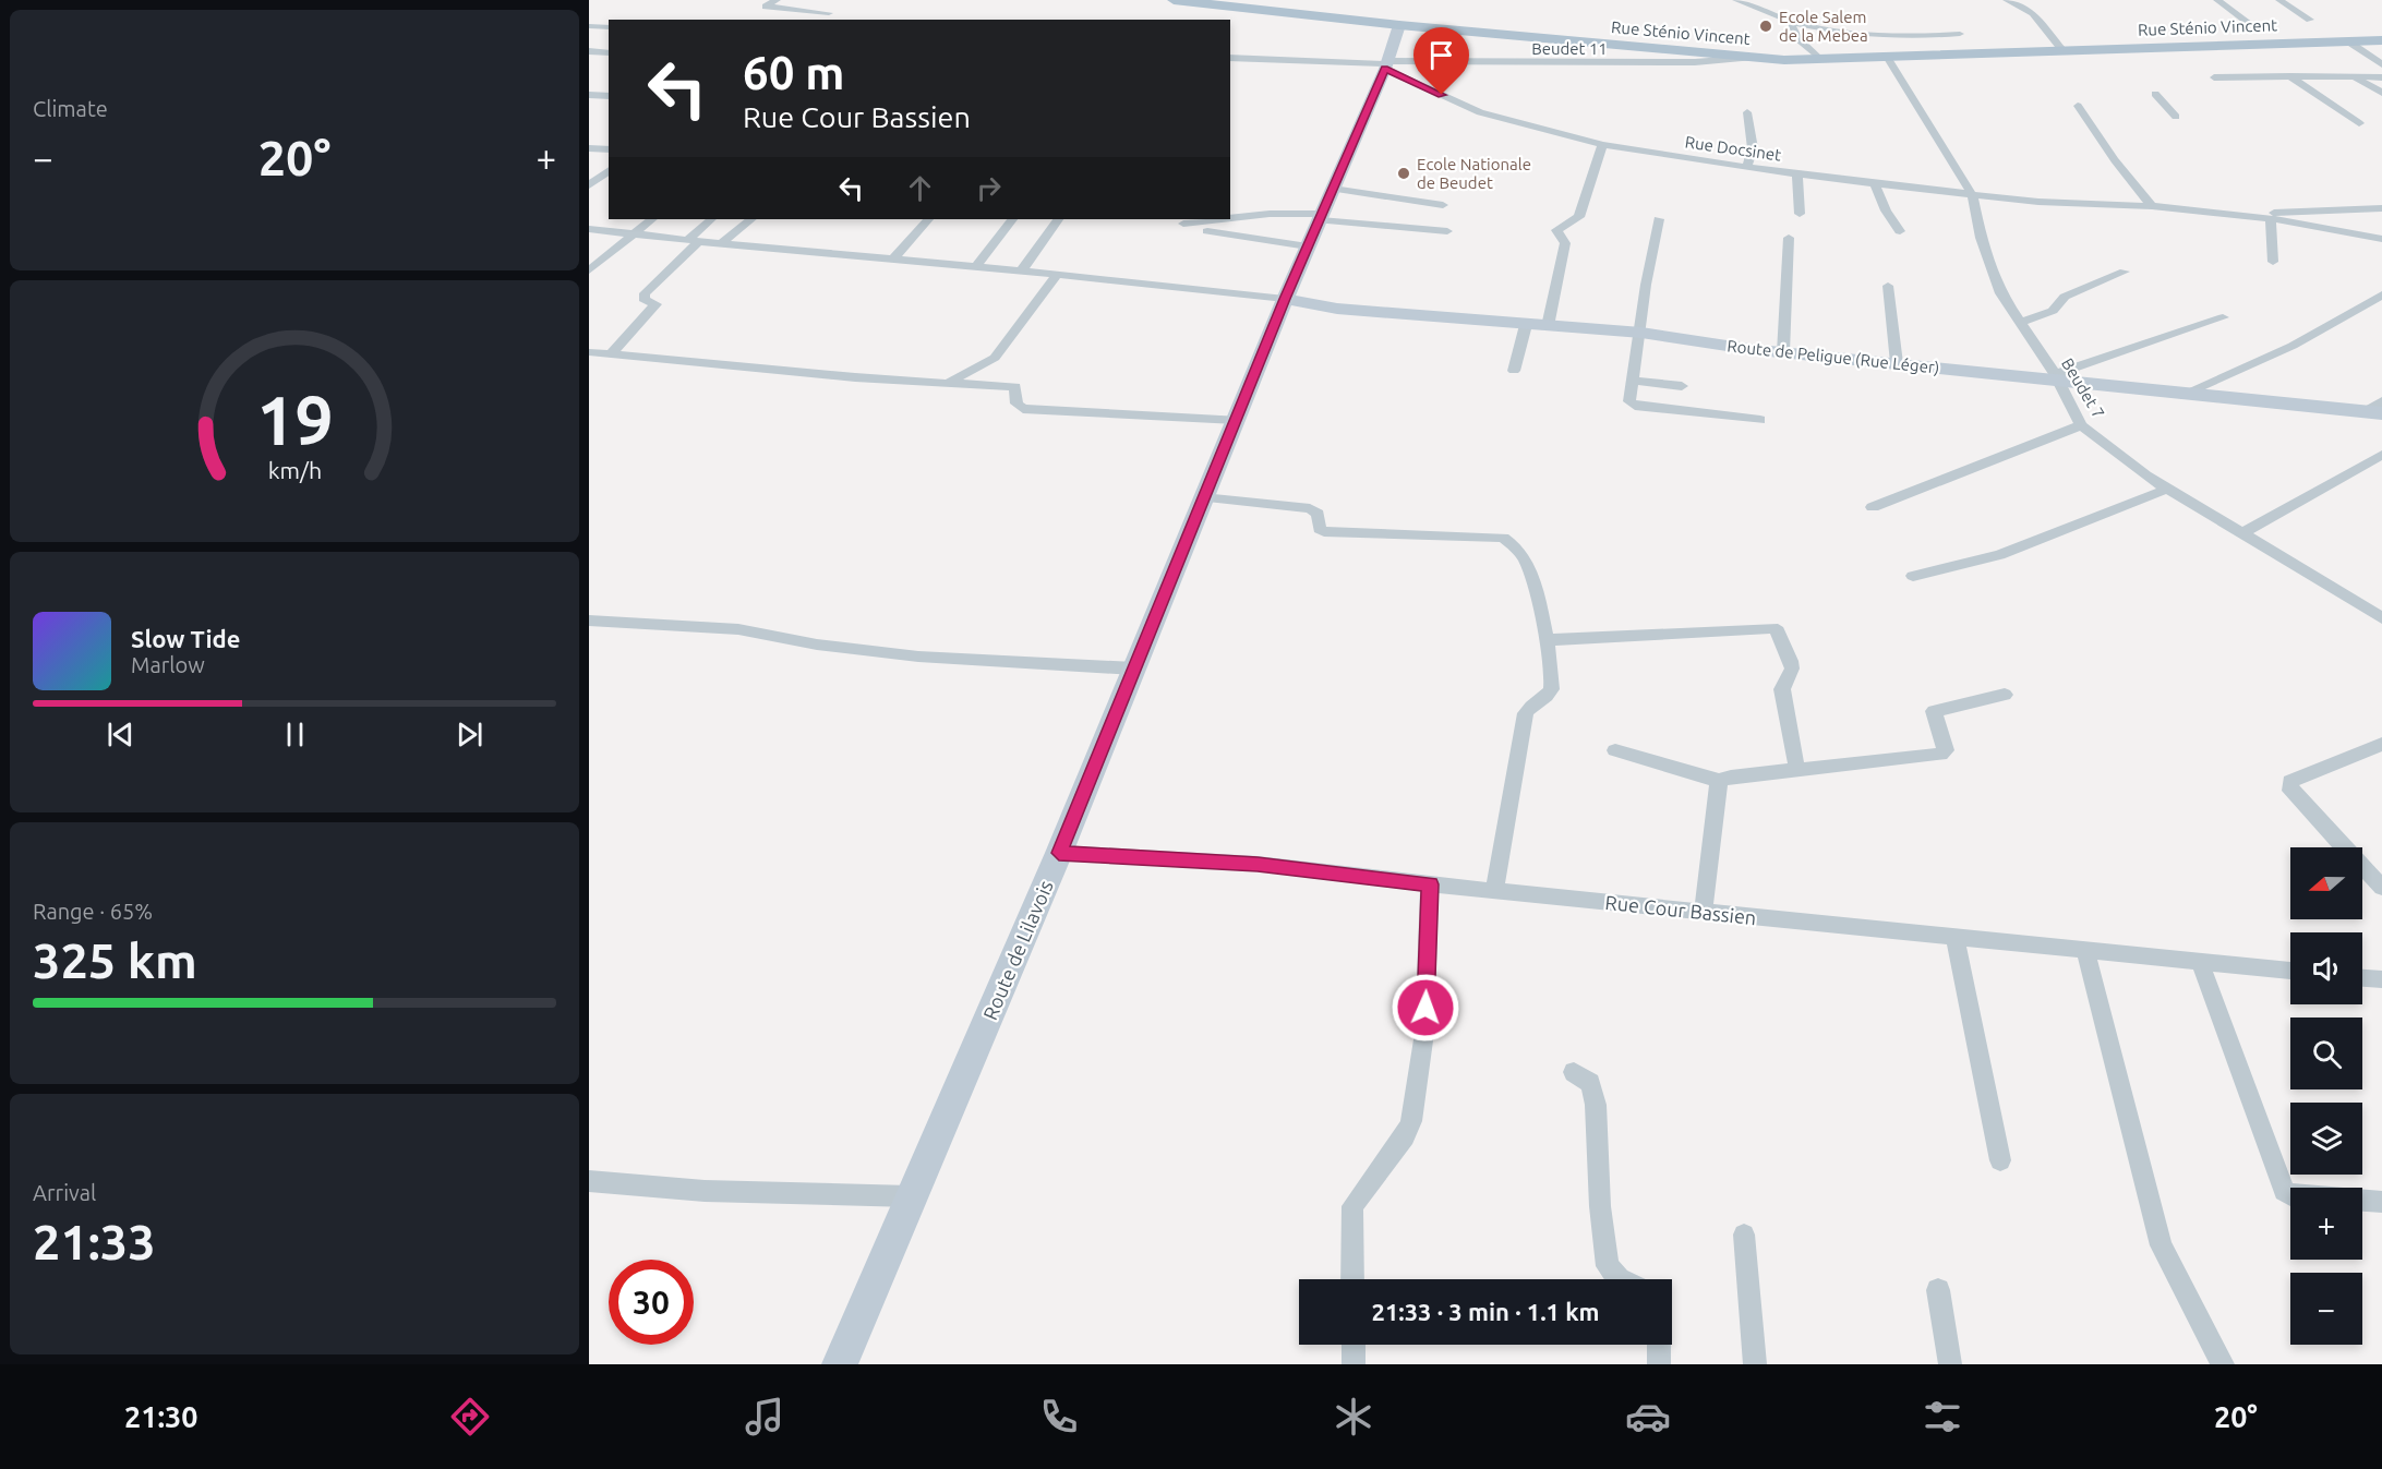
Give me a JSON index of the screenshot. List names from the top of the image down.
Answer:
{
  "streets": {
    "main road": ["Rue Sténio Vincent", "Route de Peligue (Rue Léger)", "Route de Lilavois"],
    "street": [
      "Beudet 11",
      "Rue Docsinet",
      "Beudet 7",
      "Rue Cour Bassien"
    ]
  },
  "crossings": [
    ["Rue Sténio Vincent", "Beudet 11"],
    ["Rue Sténio Vincent", "Beudet 7"],
    ["Rue Sténio Vincent", "Route de Lilavois"],
    ["Beudet 11", "Rue Docsinet"],
    ["Beudet 11", "Route de Lilavois"],
    ["Rue Docsinet", "Beudet 7"],
    ["Rue Docsinet", "Route de Lilavois"],
    ["Route de Peligue (Rue Léger)", "Beudet 7"],
    ["Route de Peligue (Rue Léger)", "Route de Lilavois"],
    ["Rue Cour Bassien", "Route de Lilavois"]
  ],
  "places": ["Ecole Salem de la Mebea", "Ecole Nationale de Beudet"],
  "north": "left",
  "page": {
    "tile": [
      "Climate",
      ["Range · 65%", "325 km"],
      ["Arrival", "21:33"]
    ],
    "turn": ["60 m", "Rue Cour Bassien"],
    "heat": ["−", "20°", "+"],
    "song": ["Slow Tide", "Marlow"],
    "map_buttons": ["+", "−"],
    "limit": "30",
    "trip": "21:33 · 3 min · 1.1 km",
    "tabs": ["21:30", "20°"],
    "gauge": ["19", "km/h"]
  }
}
